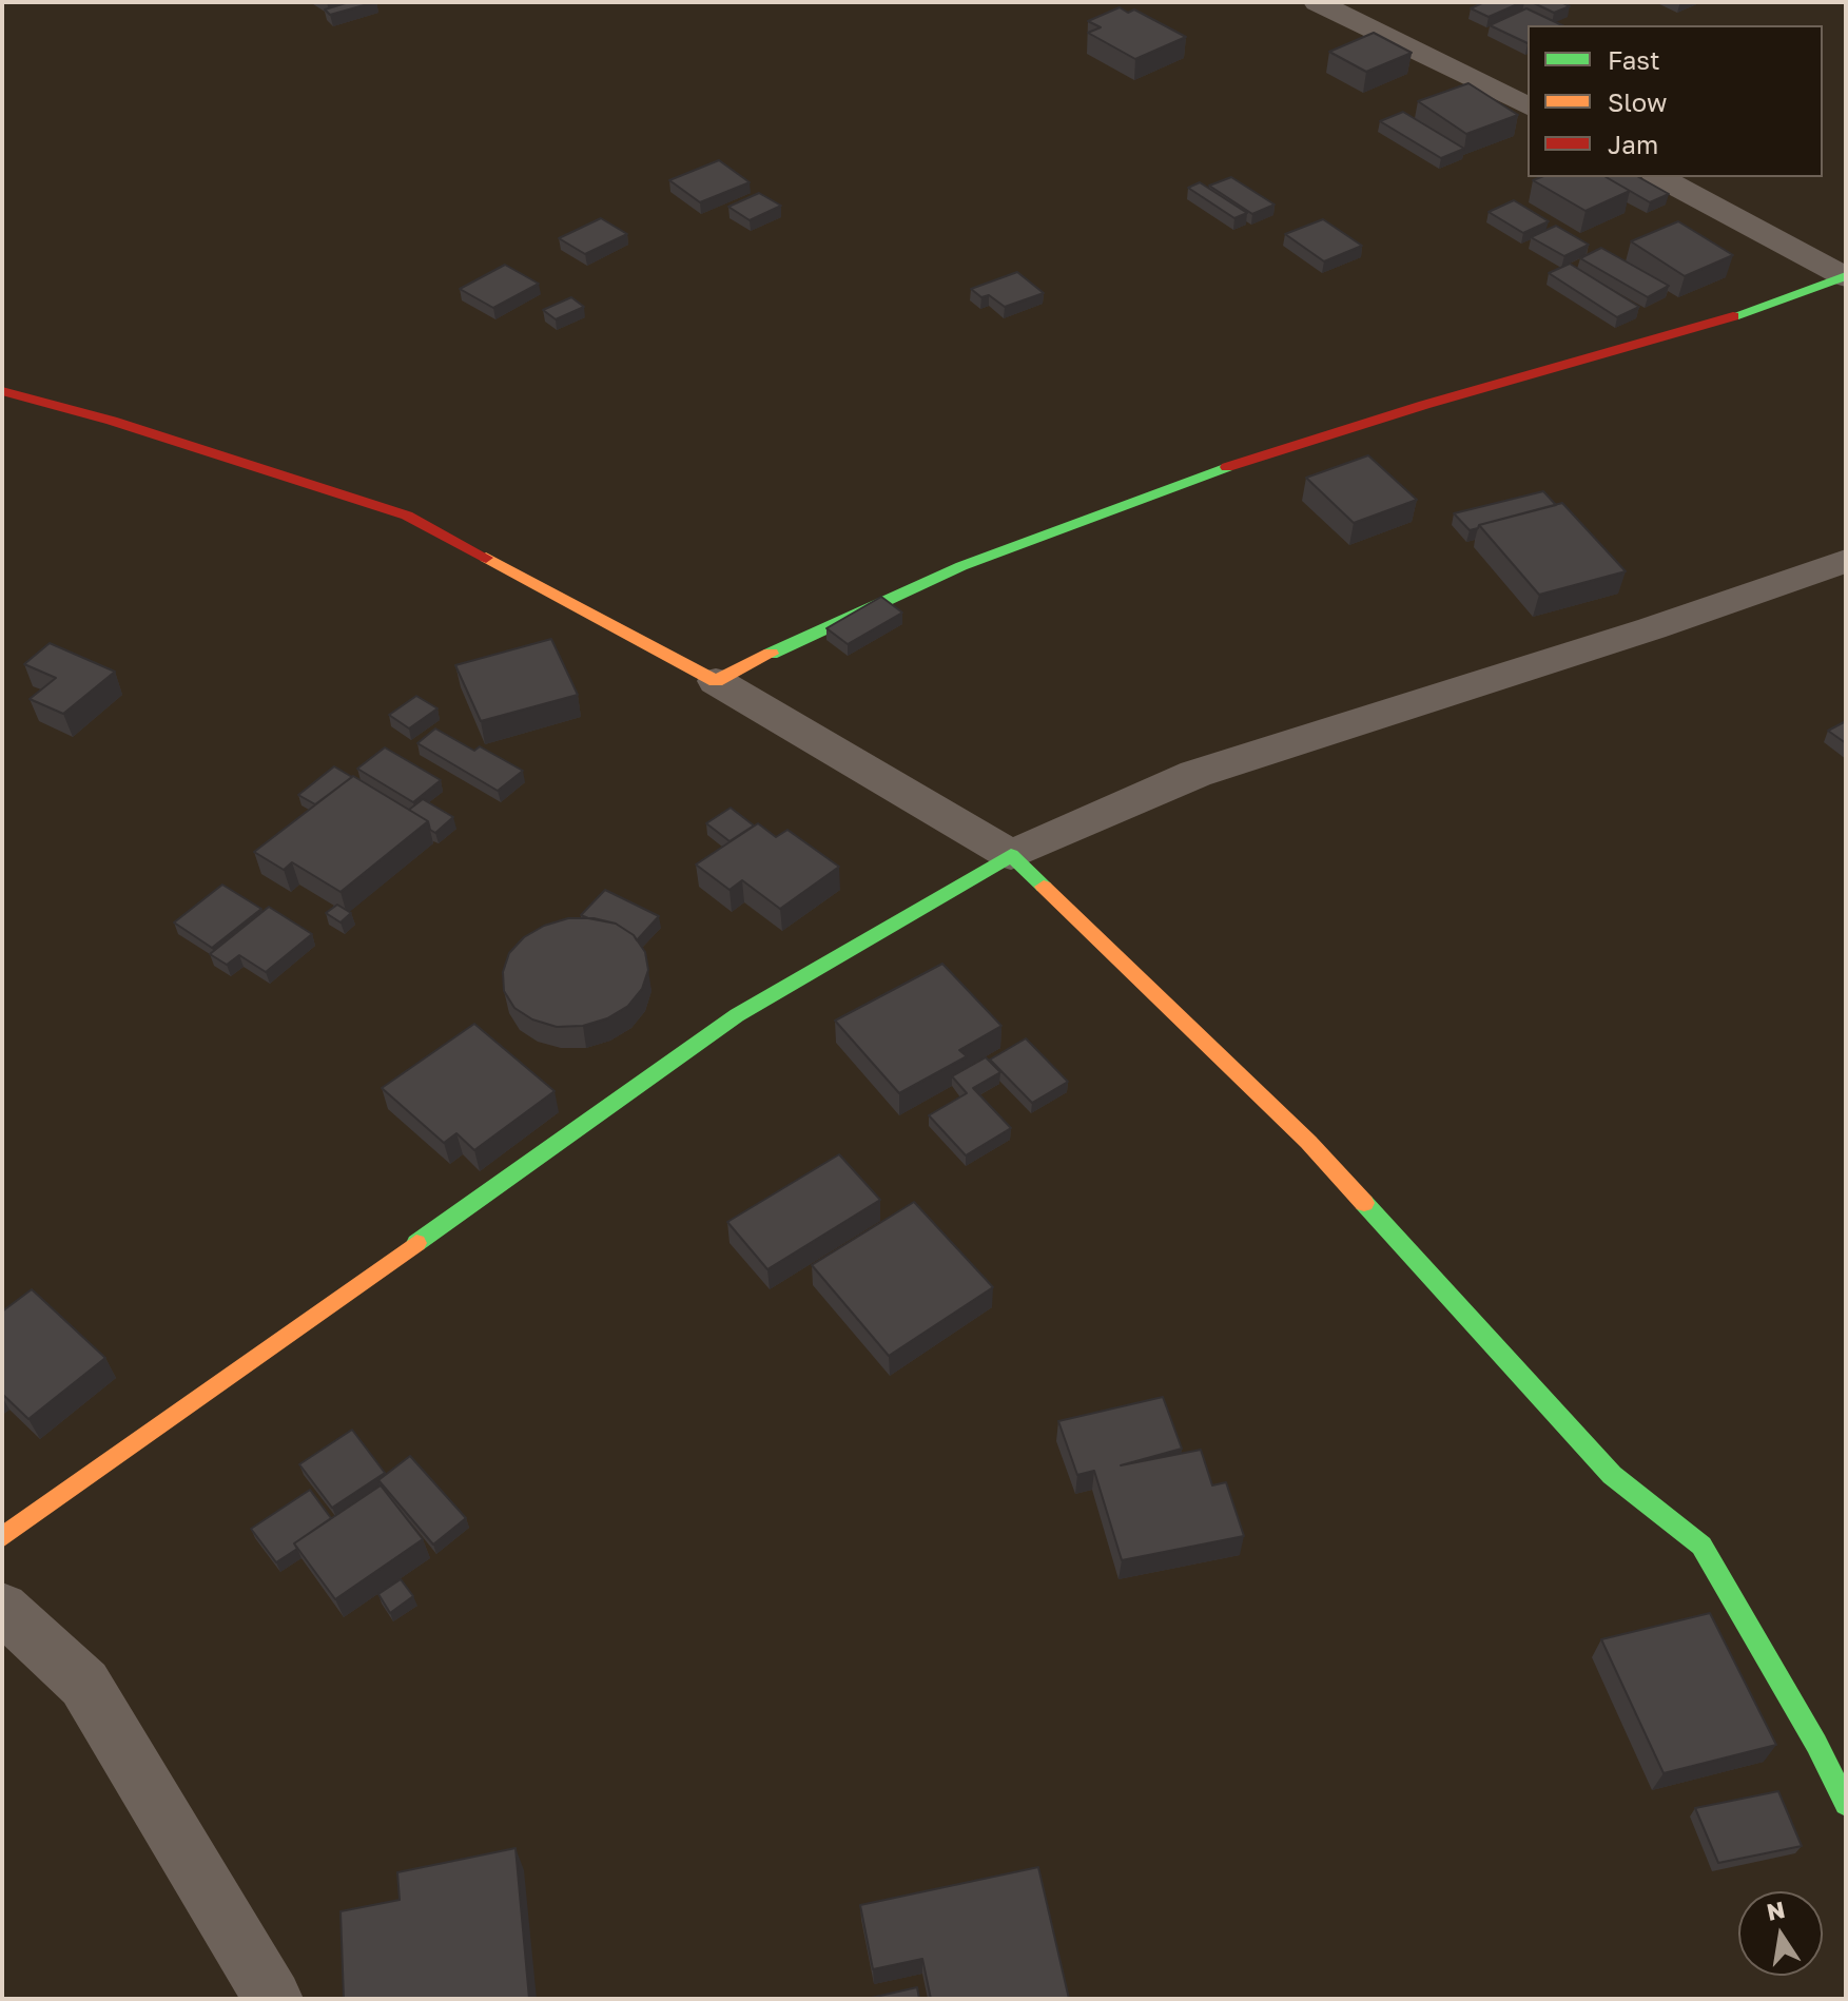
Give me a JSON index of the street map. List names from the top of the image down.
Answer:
{
  "legend": ["Fast", "Slow", "Jam"],
  "north": "top"
}
